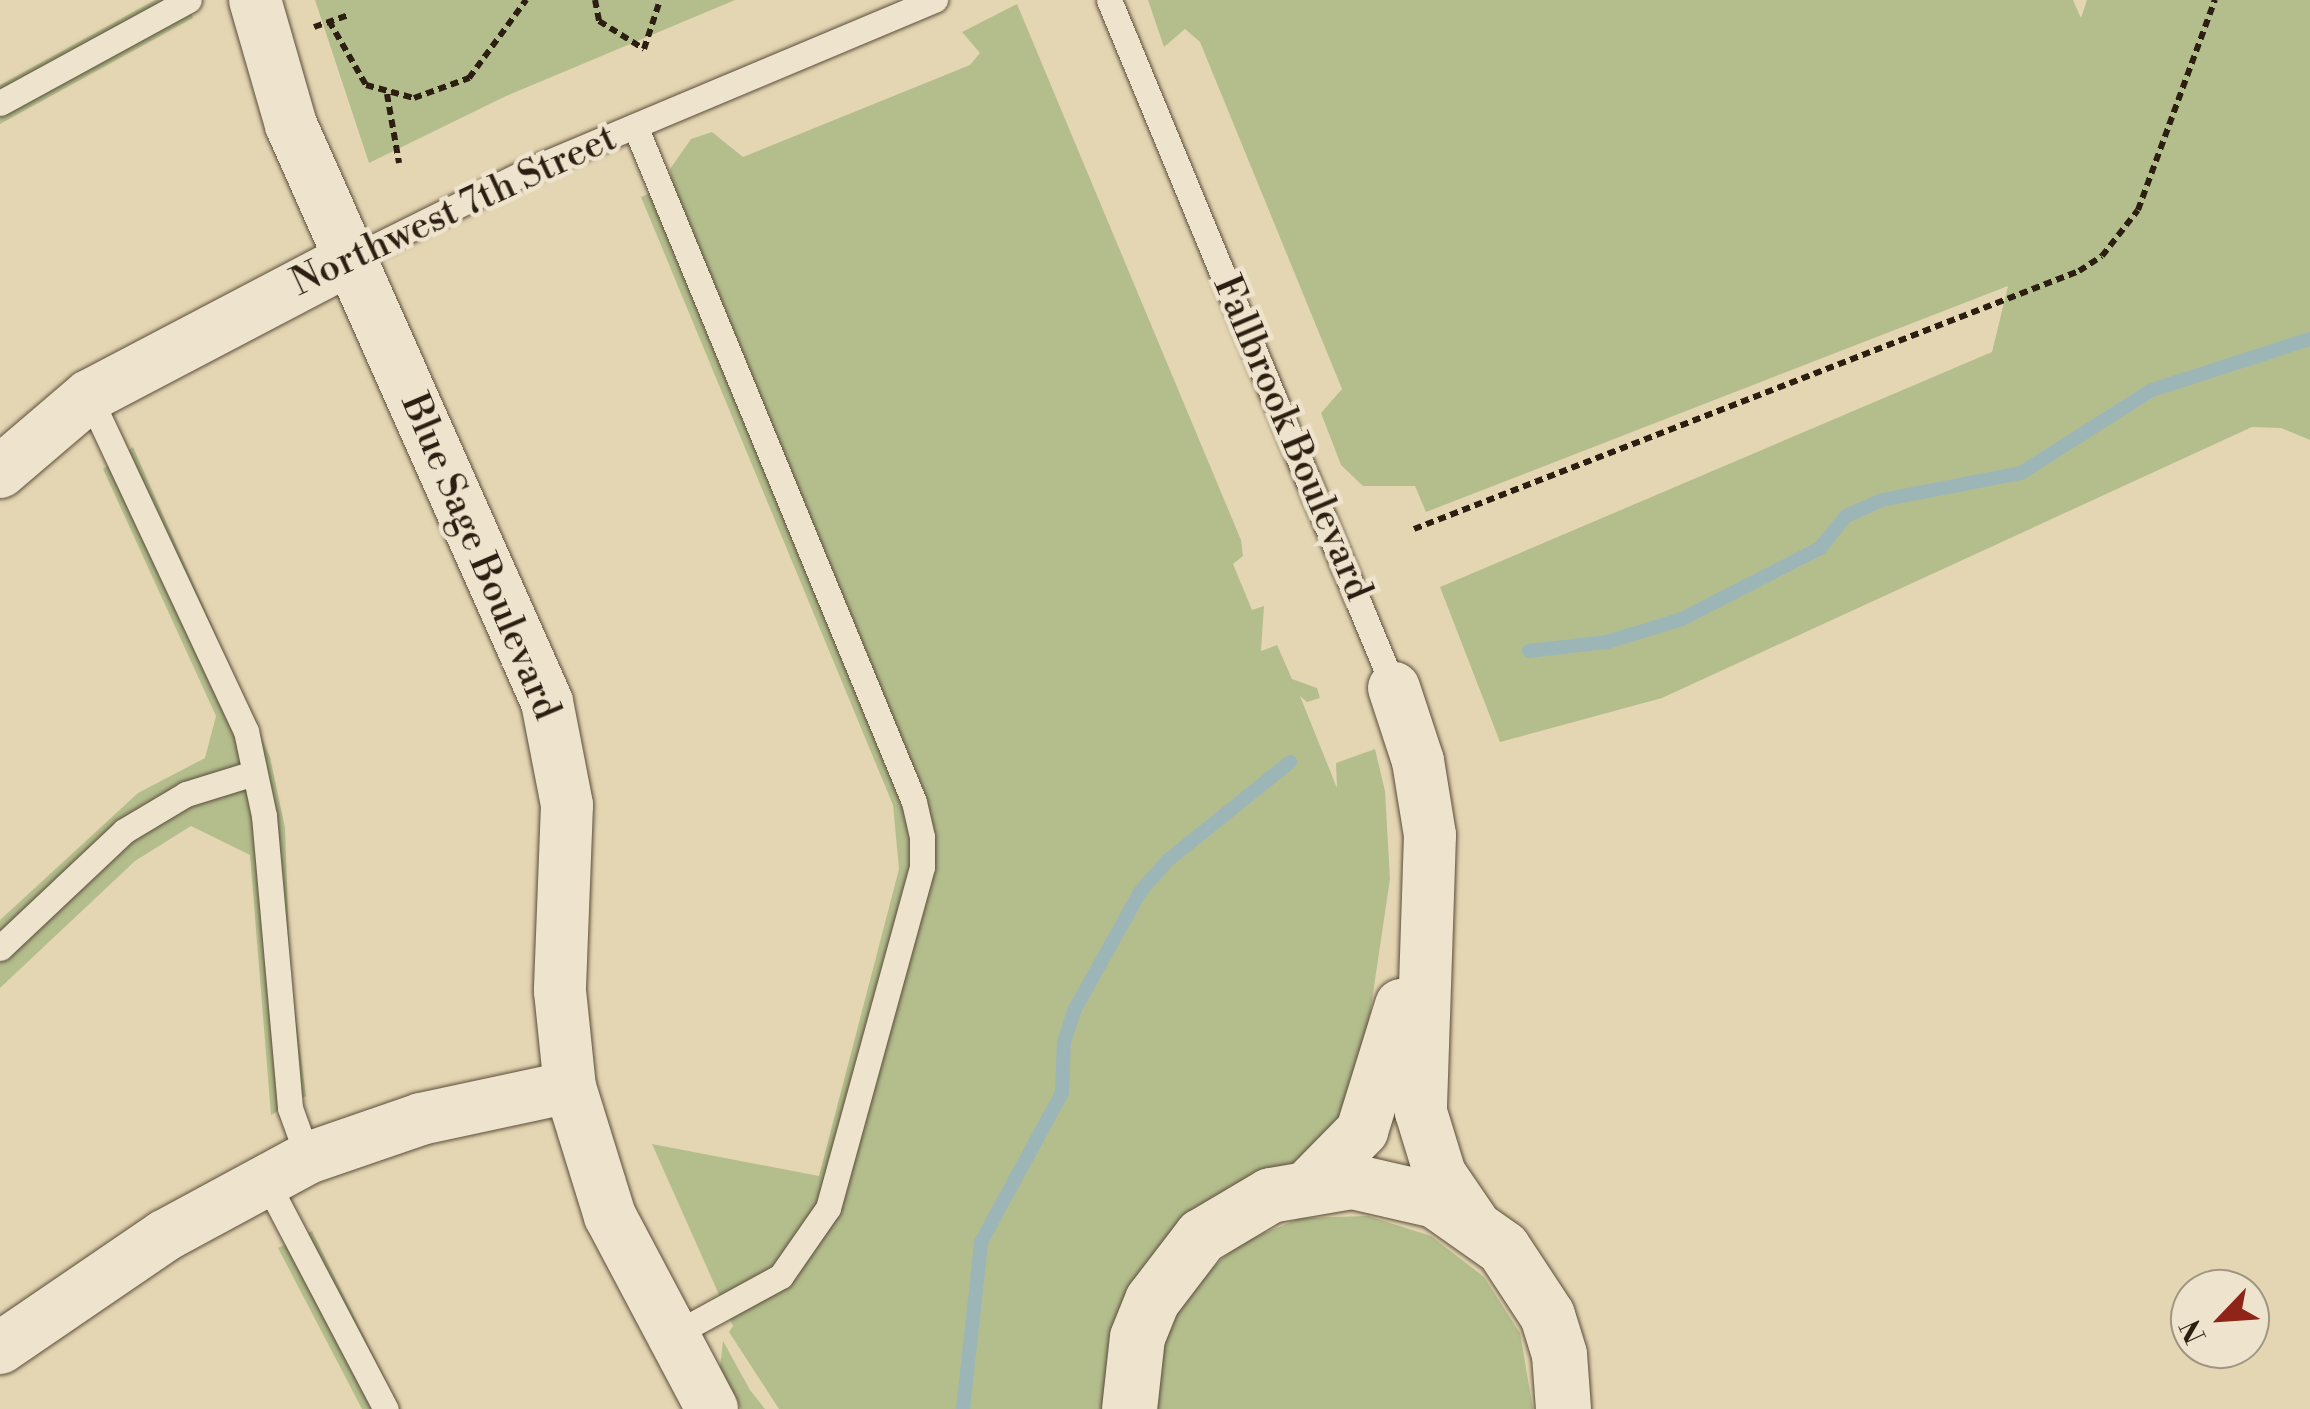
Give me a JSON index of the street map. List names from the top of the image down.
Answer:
{
  "streets": {
    "street": ["Northwest 7th Street", "Fallbrook Boulevard", "Blue Sage Boulevard"]
  },
  "crossings": [
    ["Northwest 7th Street", "Blue Sage Boulevard"]
  ],
  "north": "bottom left"
}
